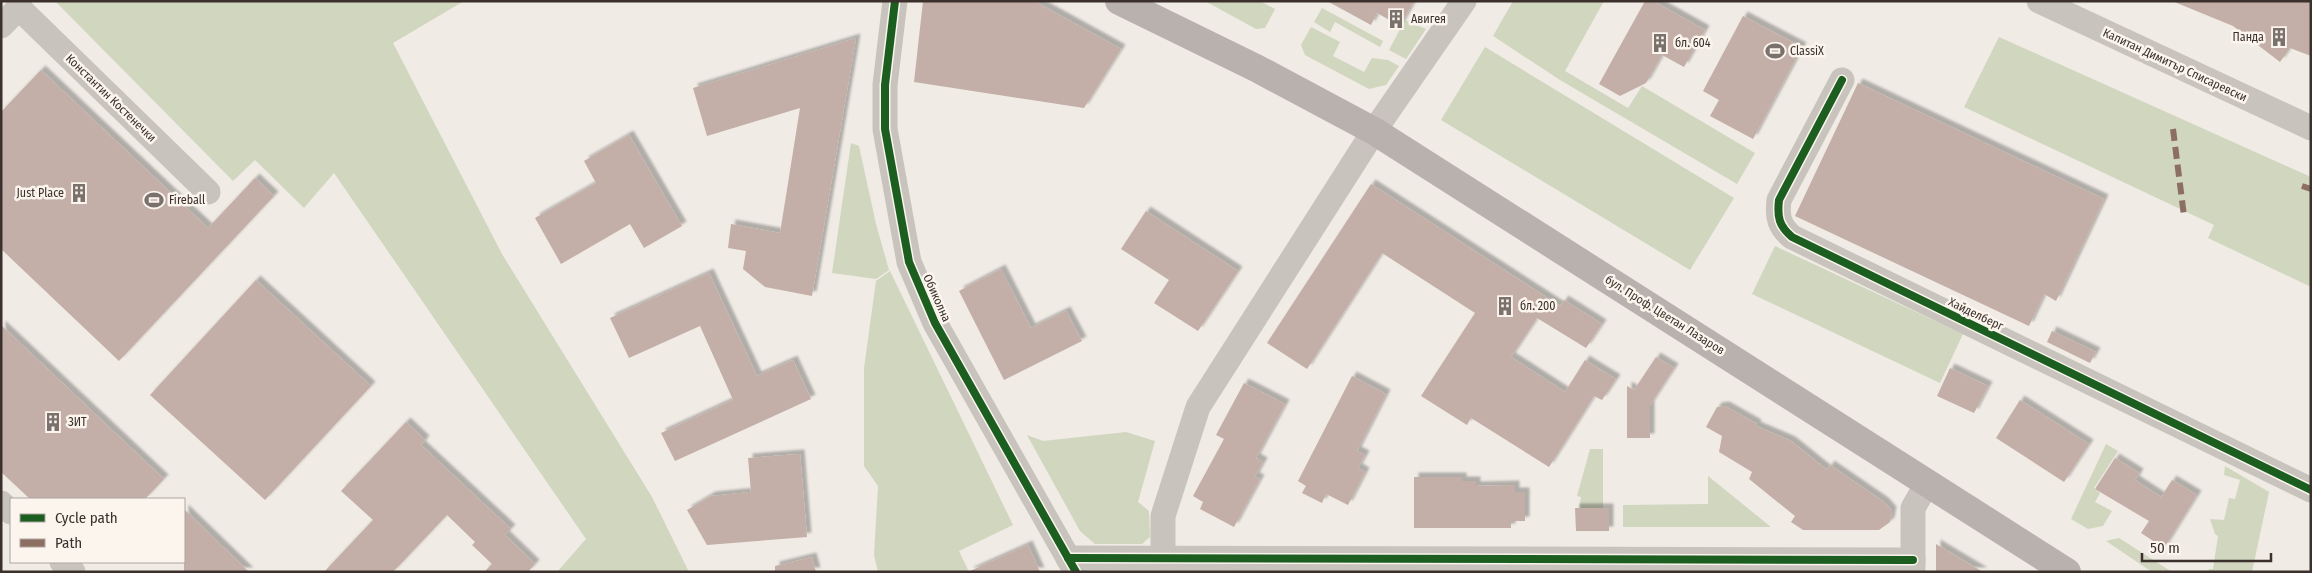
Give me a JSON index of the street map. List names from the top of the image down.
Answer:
{
  "streets": {
    "main road": ["бул. Проф. Цветан Лазаров"],
    "street": [
      "Капитан Димитър Списаревски",
      "Константин Костенечки",
      "Обиколна",
      "Хайделберг"
    ]
  },
  "places": {
    "building": [
      "Авигея",
      "Панда",
      "бл. 604",
      "Just Place",
      "бл. 200",
      "ЗИТ"
    ],
    "sports": ["ClassiX", "Fireball"]
  },
  "legend": ["Cycle path", "Path"],
  "scale_bar": "50 m"
}
